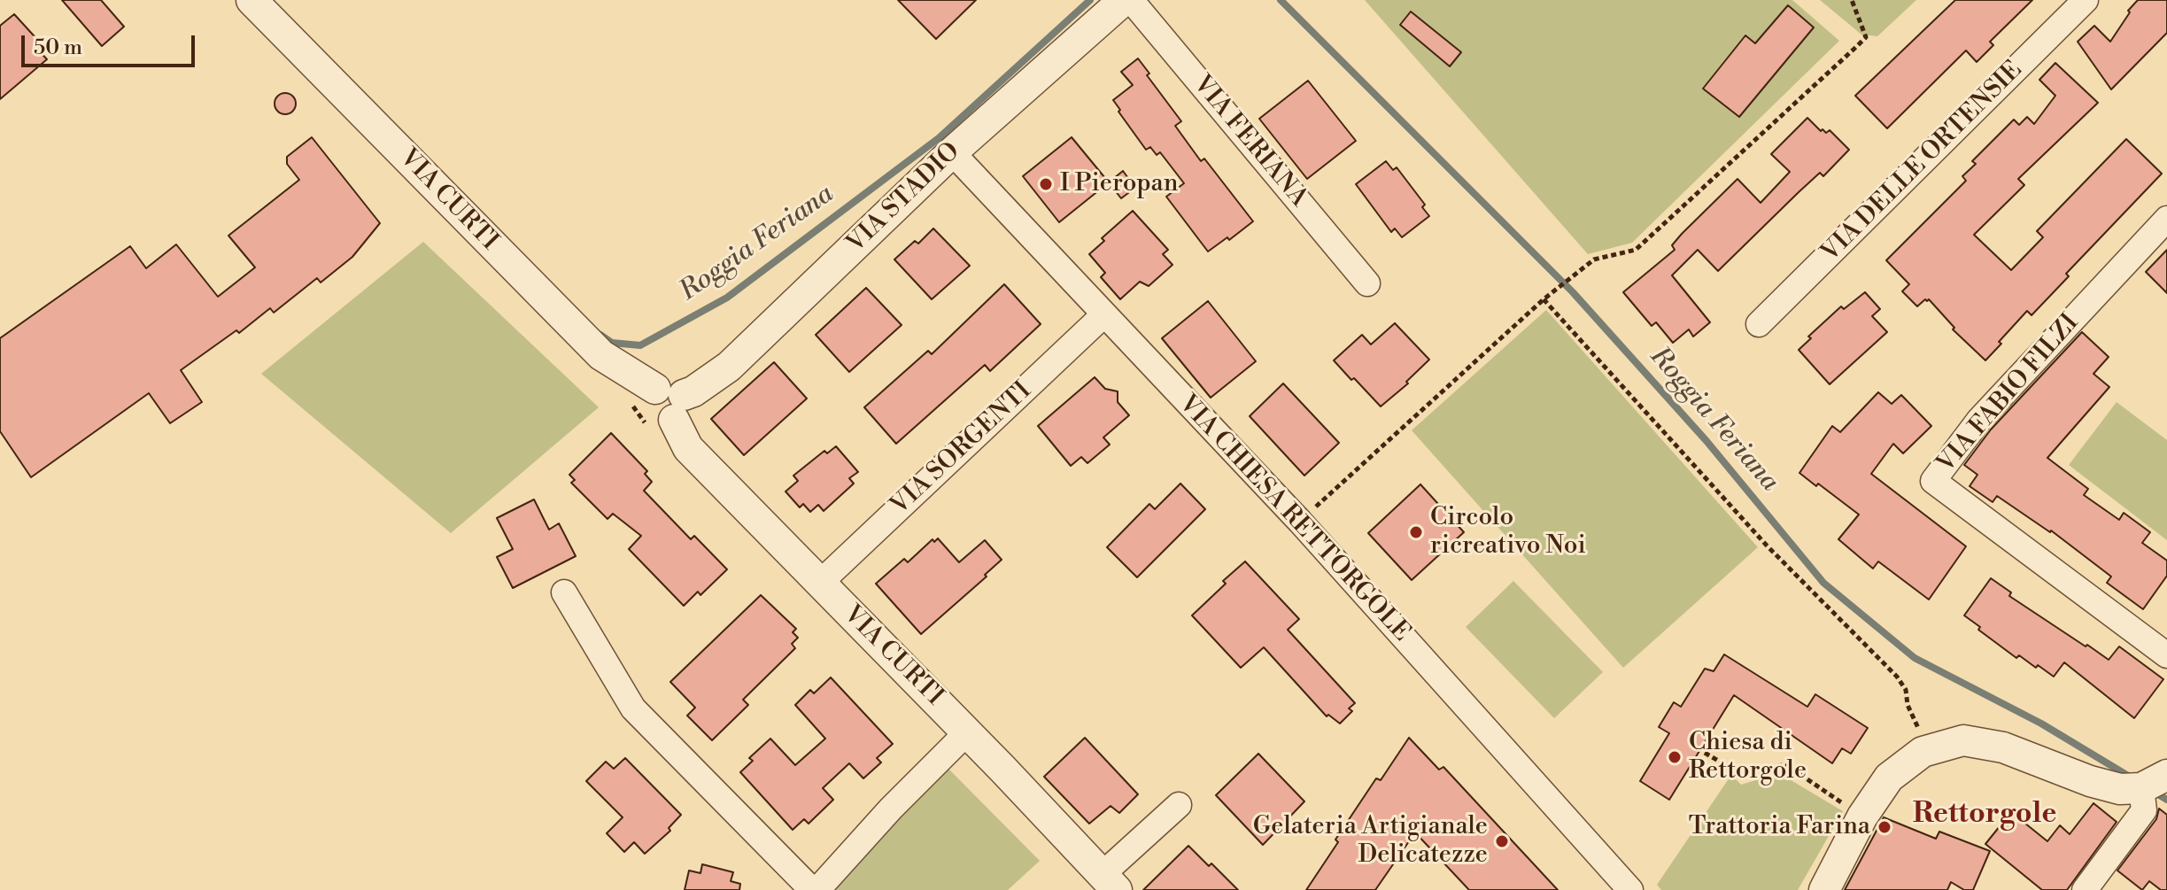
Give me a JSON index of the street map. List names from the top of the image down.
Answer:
{
  "streets": {
    "street": [
      "VIA FERIANA",
      "VIA DELLE ORTENSIE",
      "VIA STADIO",
      "VIA CURTI",
      "VIA FABIO FILZI",
      "VIA SORGENTI",
      "VIA CHIESA RETTORGOLE"
    ]
  },
  "crossings": [
    ["VIA STADIO", "VIA CURTI"],
    ["VIA STADIO", "VIA CHIESA RETTORGOLE"],
    ["VIA CURTI", "VIA SORGENTI"],
    ["VIA SORGENTI", "VIA CHIESA RETTORGOLE"]
  ],
  "districts": ["Rettorgole"],
  "water": ["Roggia Feriana"],
  "places": [
    "I Pieropan",
    "Circolo ricreativo Noi",
    "Chiesa di Rettorgole",
    "Trattoria Farina",
    "Gelateria Artigianale Delicatezze"
  ],
  "scale_bar": "50 m"
}
